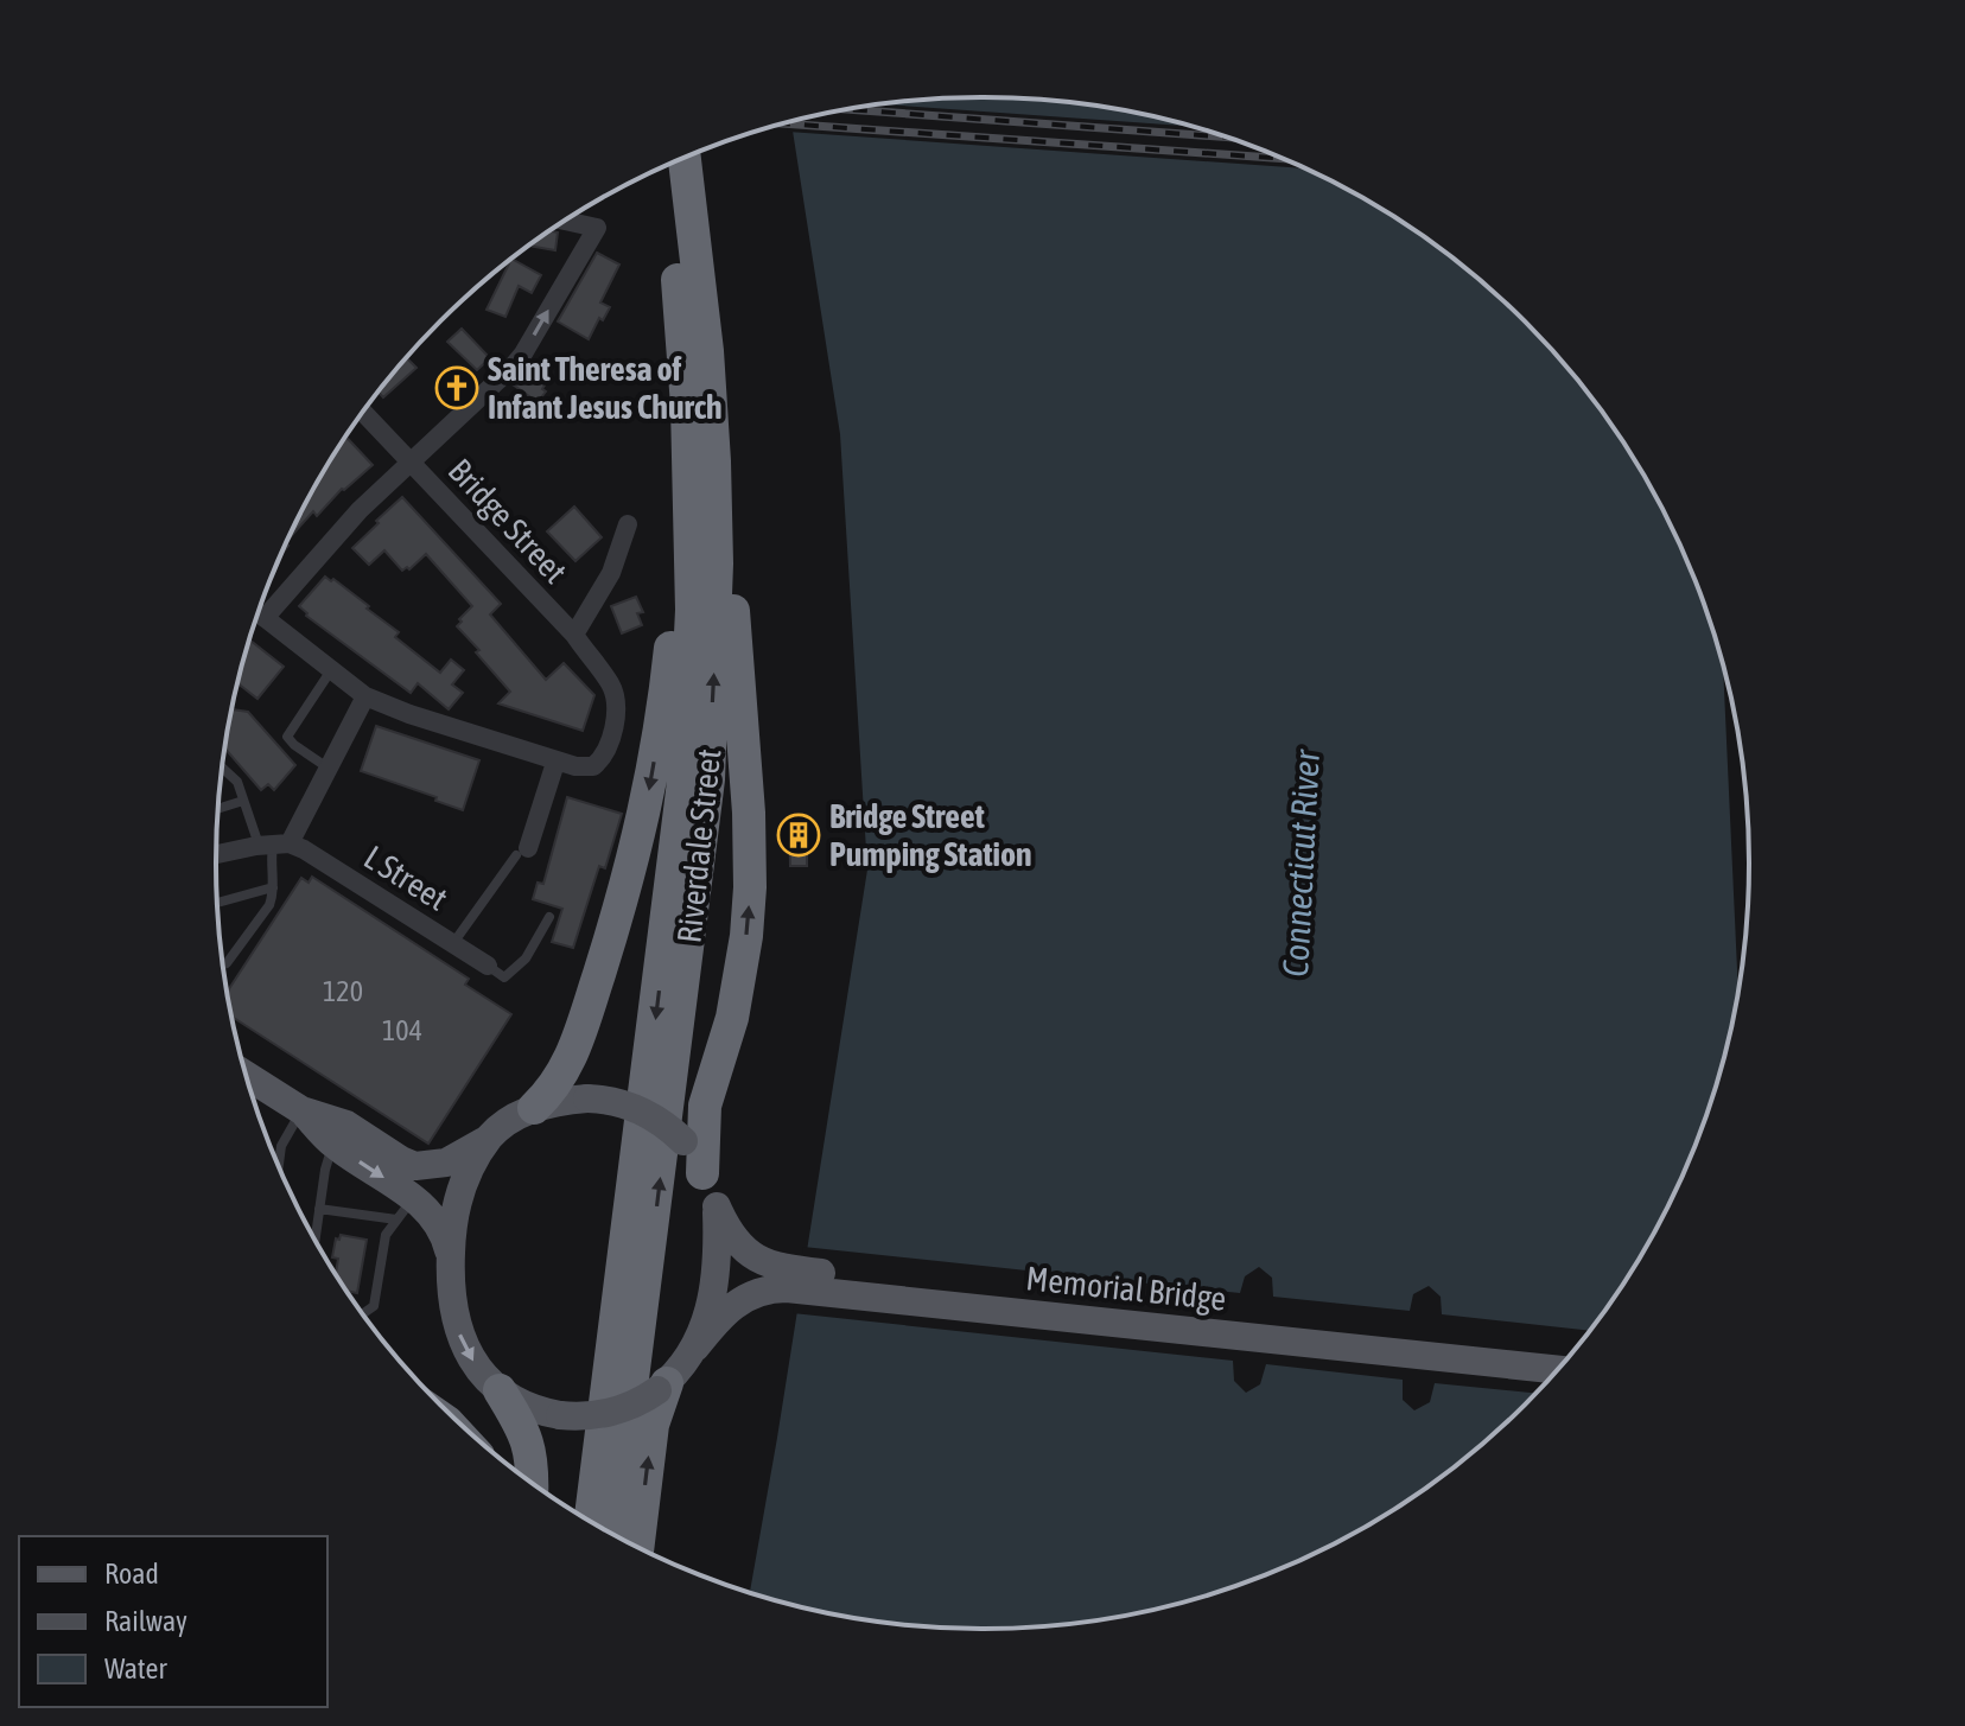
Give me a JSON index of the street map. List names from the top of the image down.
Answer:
{
  "streets": {
    "highway": ["Riverdale Street"],
    "main road": ["Memorial Bridge"],
    "street": ["Bridge Street", "L Street"]
  },
  "water": ["Connecticut River"],
  "places": {
    "church": ["Saint Theresa of Infant Jesus Church"],
    "building": ["Bridge Street Pumping Station"]
  },
  "house_numbers": ["120", "104"],
  "legend": ["Road", "Railway", "Water"]
}
